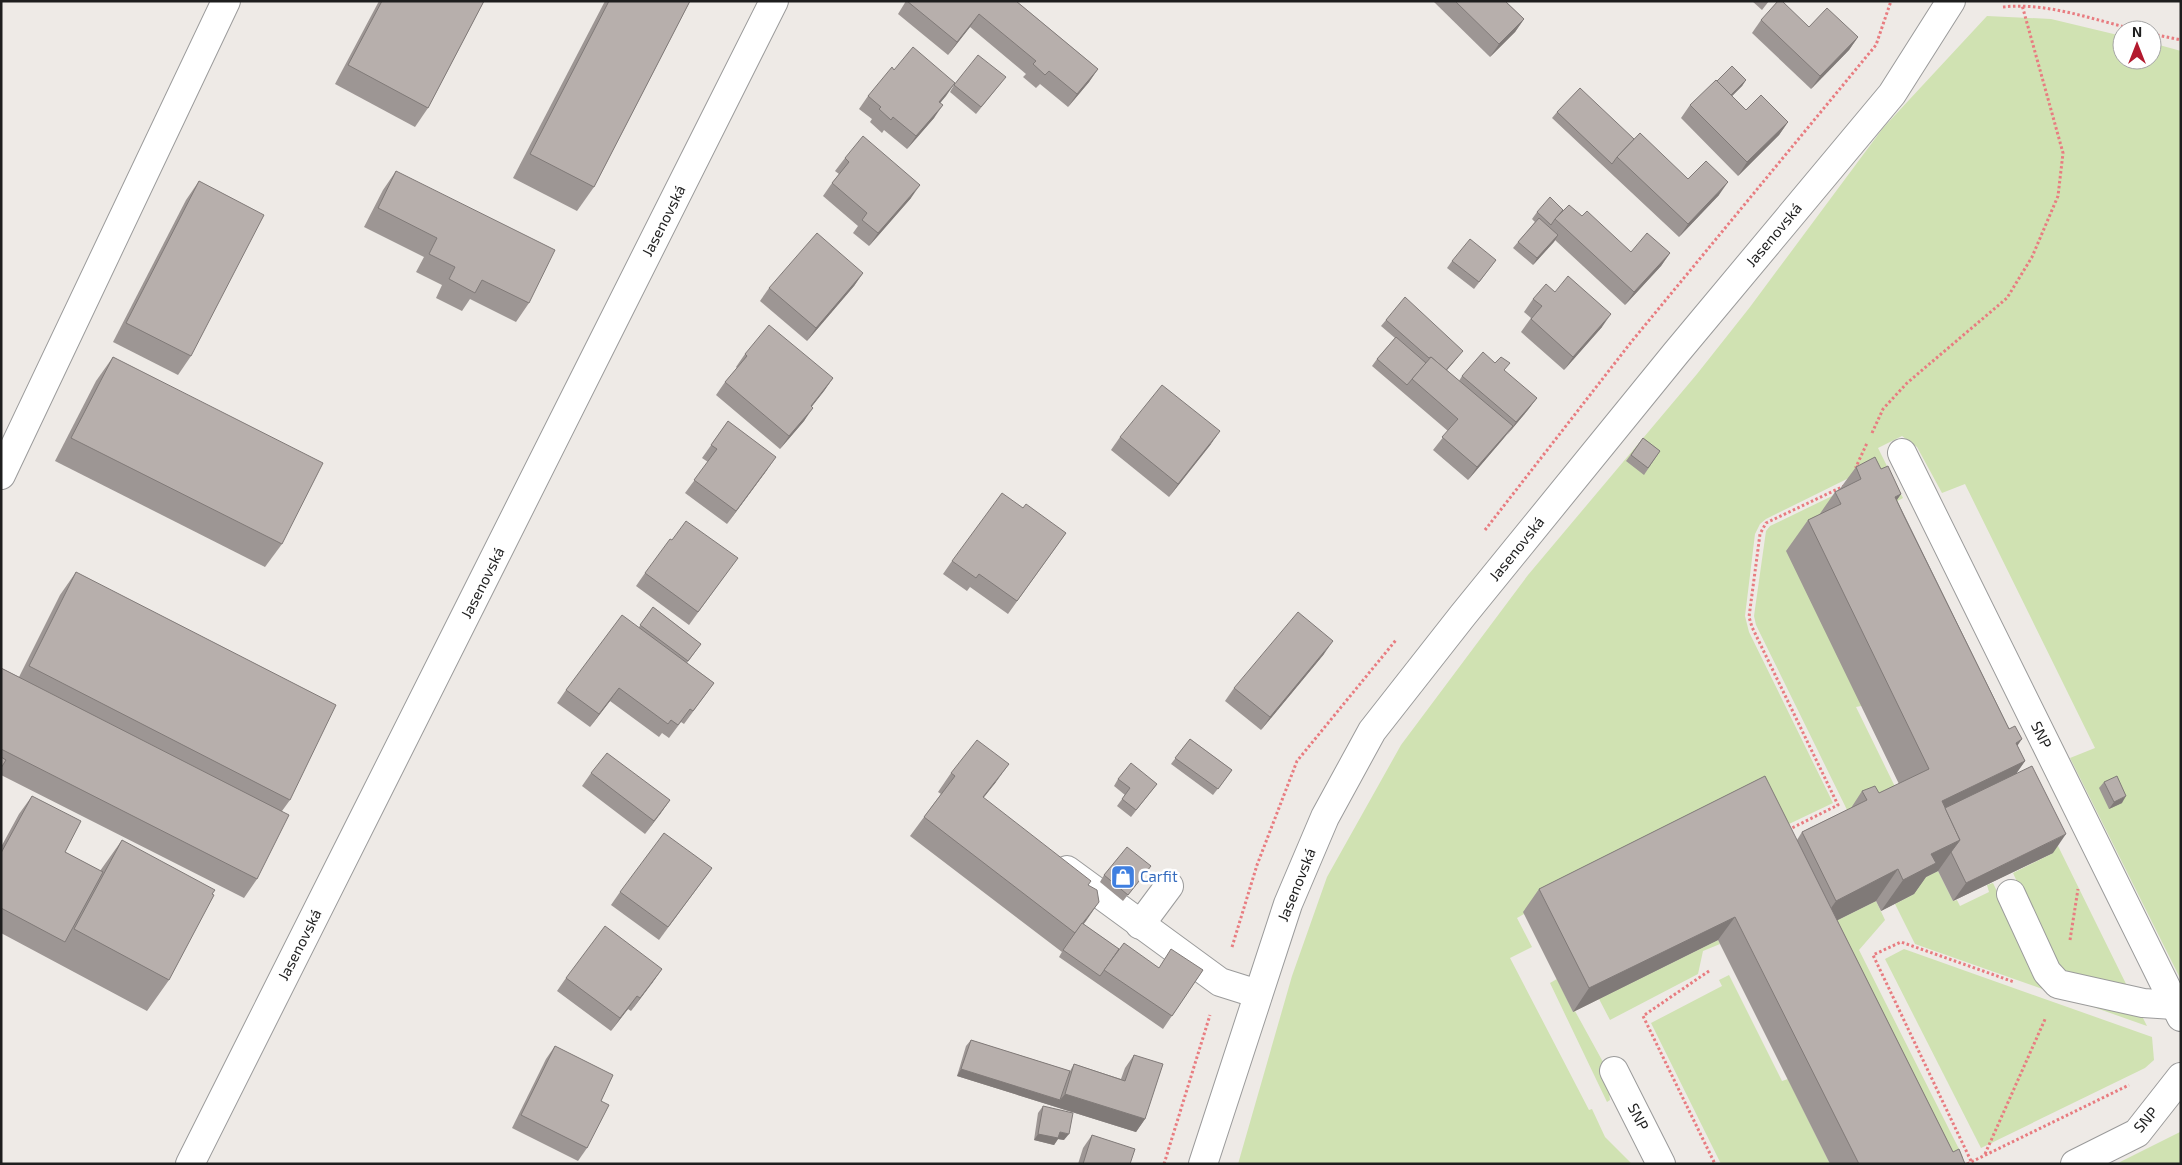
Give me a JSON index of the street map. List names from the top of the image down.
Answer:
{
  "streets": {
    "street": ["Jasenovská", "SNP"]
  },
  "places": {
    "shop": ["Carfit"]
  },
  "north": "top"
}
